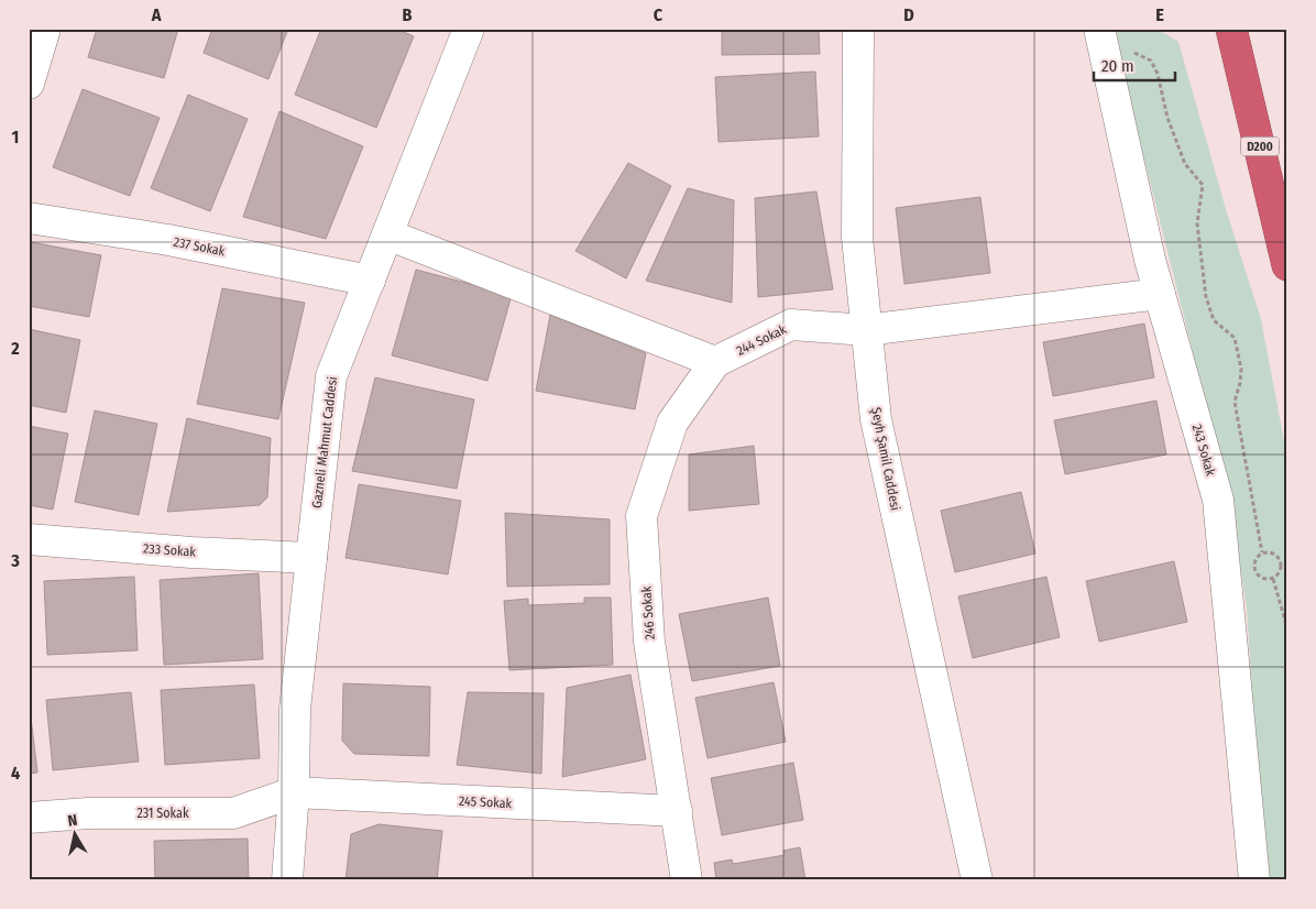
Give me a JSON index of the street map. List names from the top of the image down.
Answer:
{
  "streets": {
    "highway": ["D200"],
    "street": [
      "237 Sokak",
      "244 Sokak",
      "Gazneli Mahmut Caddesi",
      "243 Sokak",
      "Şeyh Şamil Caddesi",
      "233 Sokak",
      "246 Sokak",
      "245 Sokak",
      "231 Sokak"
    ]
  },
  "crossings": [
    ["237 Sokak", "Gazneli Mahmut Caddesi"],
    ["244 Sokak", "243 Sokak"],
    ["244 Sokak", "Şeyh Şamil Caddesi"],
    ["244 Sokak", "246 Sokak"],
    ["Gazneli Mahmut Caddesi", "233 Sokak"],
    ["Gazneli Mahmut Caddesi", "245 Sokak"],
    ["Gazneli Mahmut Caddesi", "231 Sokak"],
    ["246 Sokak", "245 Sokak"],
    ["245 Sokak", "231 Sokak"]
  ],
  "scale_bar": "20 m",
  "north": "top",
  "grid": {
    "columns": [
      "A",
      "B",
      "C",
      "D",
      "E"
    ],
    "rows": [
      "1",
      "2",
      "3",
      "4"
    ]
  }
}
